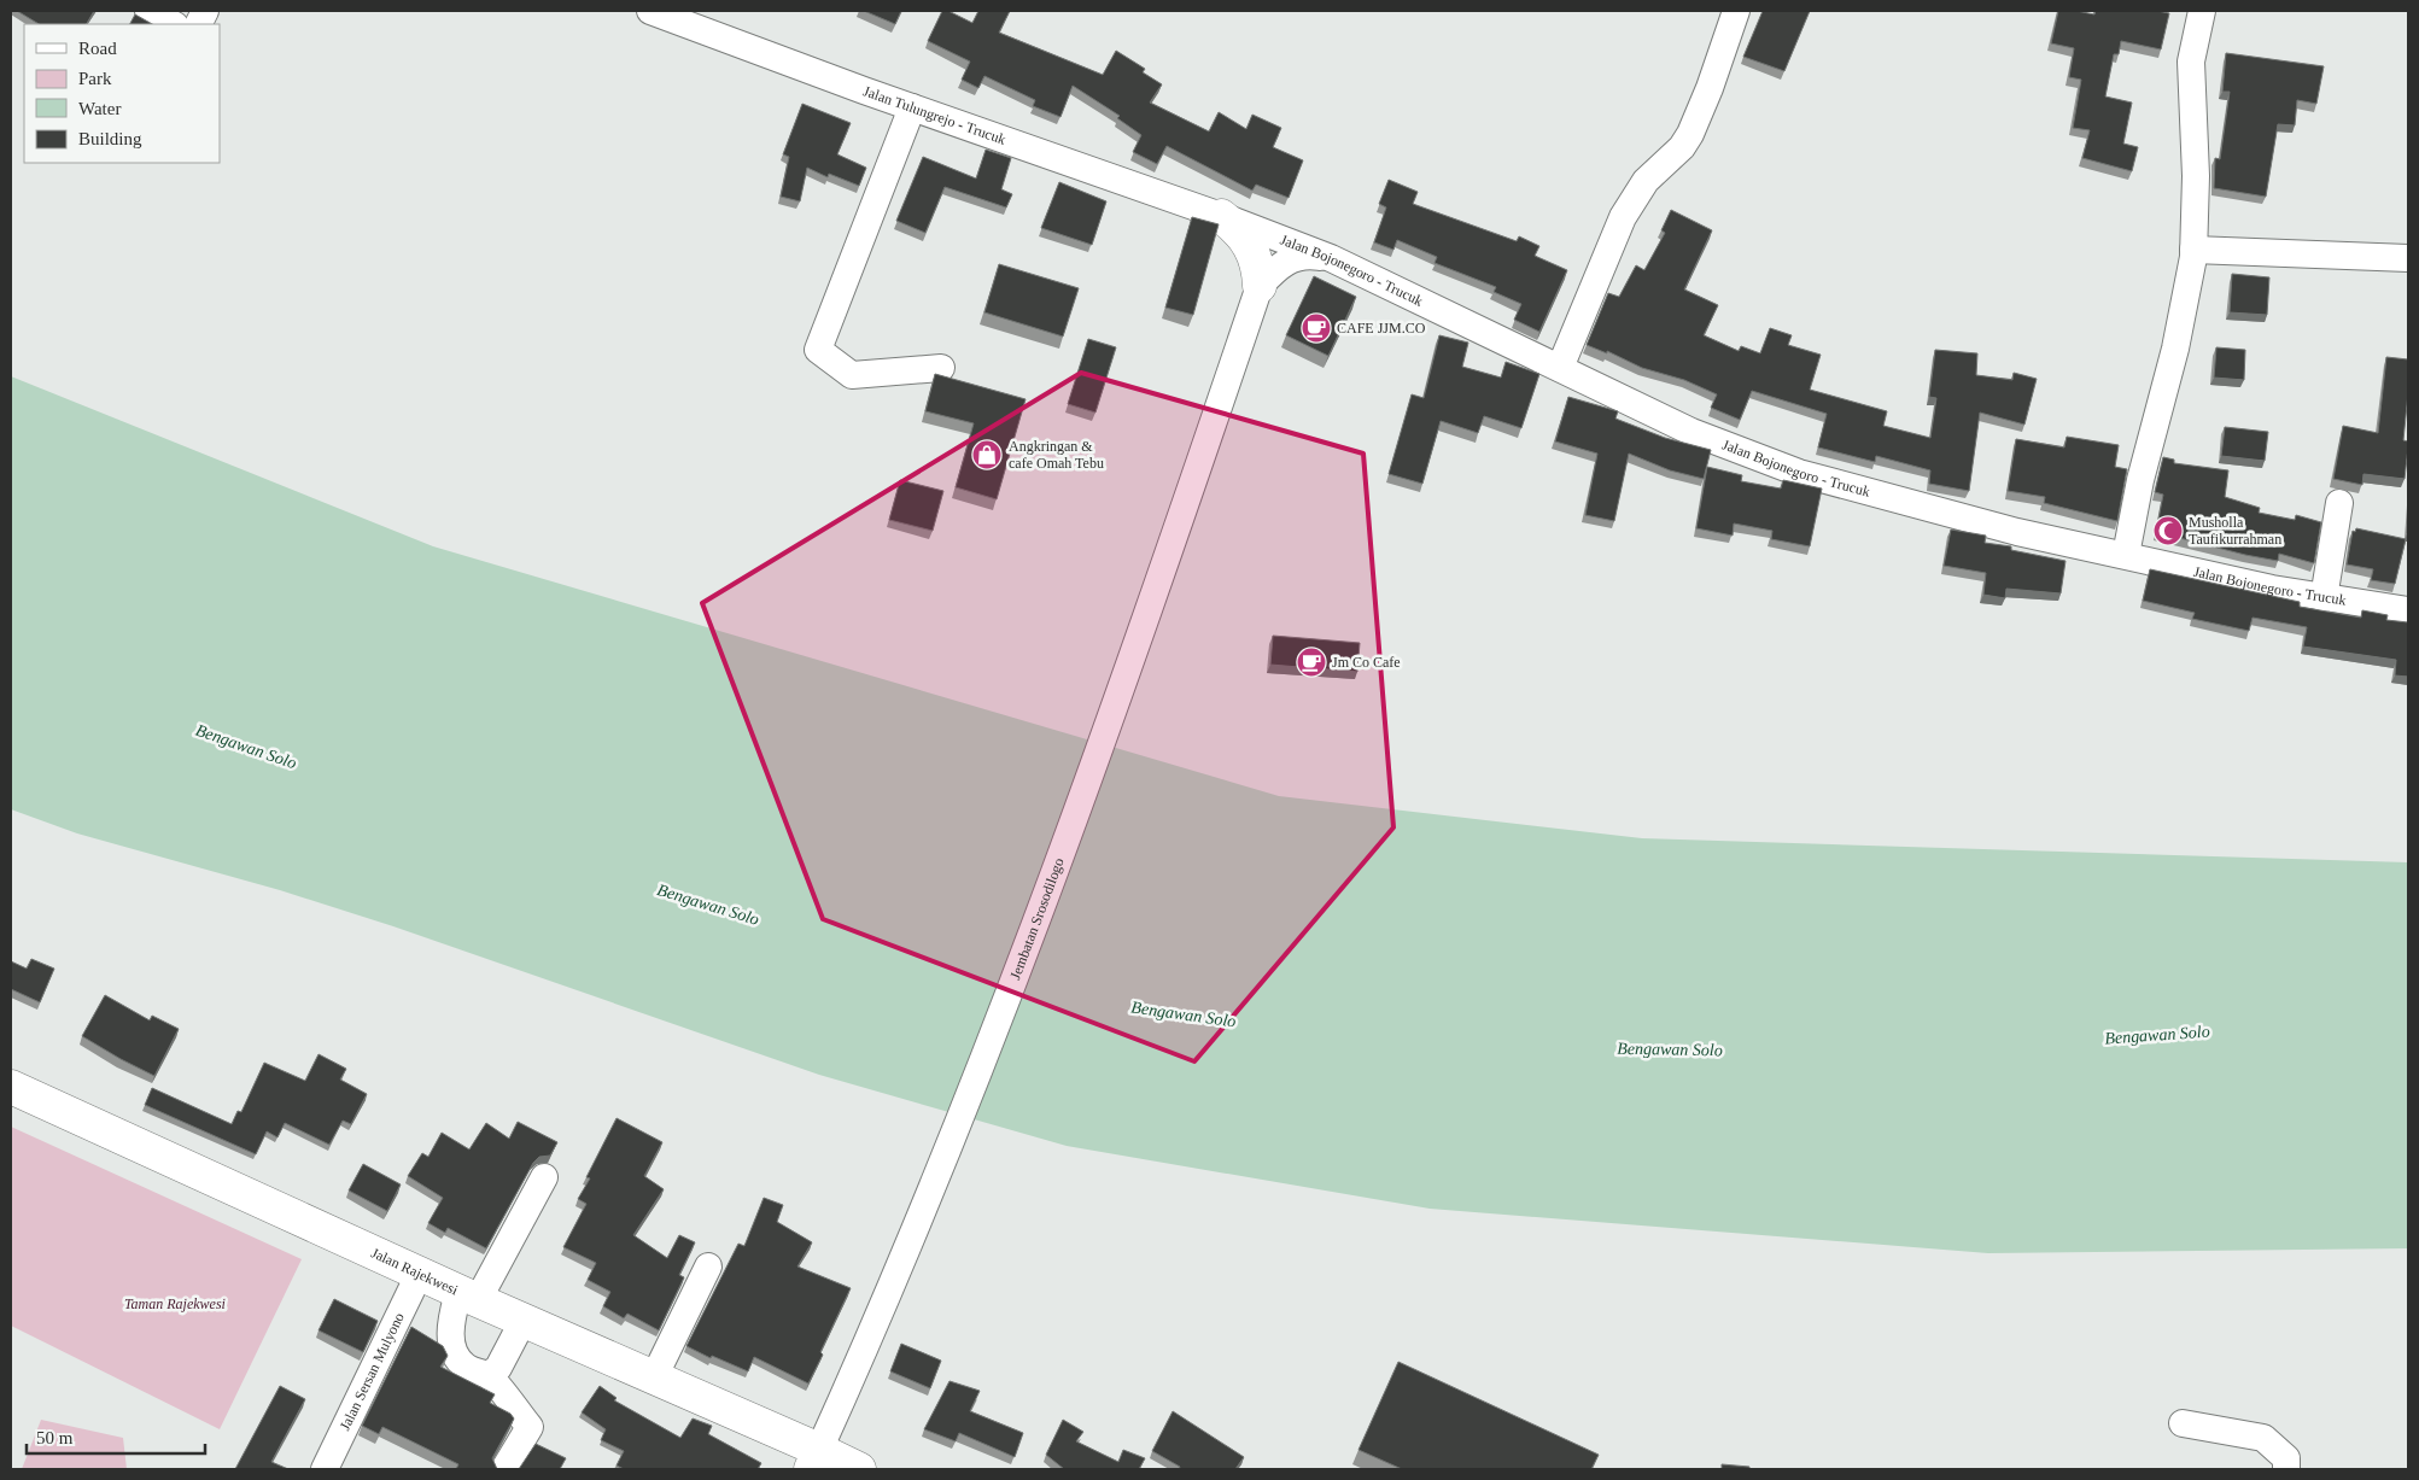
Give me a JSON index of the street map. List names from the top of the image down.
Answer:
{
  "streets": {
    "main road": ["Jalan Rajekwesi"],
    "street": [
      "Jalan Tulungrejo - Trucuk",
      "Jalan Bojonegoro - Trucuk",
      "Jembatan Srosodilogo",
      "Jalan Sersan Mulyono"
    ]
  },
  "crossings": [
    ["Jalan Tulungrejo - Trucuk", "Jalan Bojonegoro - Trucuk"],
    ["Jembatan Srosodilogo", "Jalan Rajekwesi"],
    ["Jalan Rajekwesi", "Jalan Sersan Mulyono"]
  ],
  "water": ["Bengawan Solo"],
  "parks": ["Taman Rajekwesi"],
  "places": {
    "cafe": ["CAFE JJM.CO", "Jm Co Cafe"],
    "shop": ["Angkringan & cafe Omah Tebu"],
    "mosque": ["Musholla Taufikurrahman"]
  },
  "legend": [
    "Road",
    "Park",
    "Water",
    "Building"
  ],
  "scale_bar": "50 m"
}
